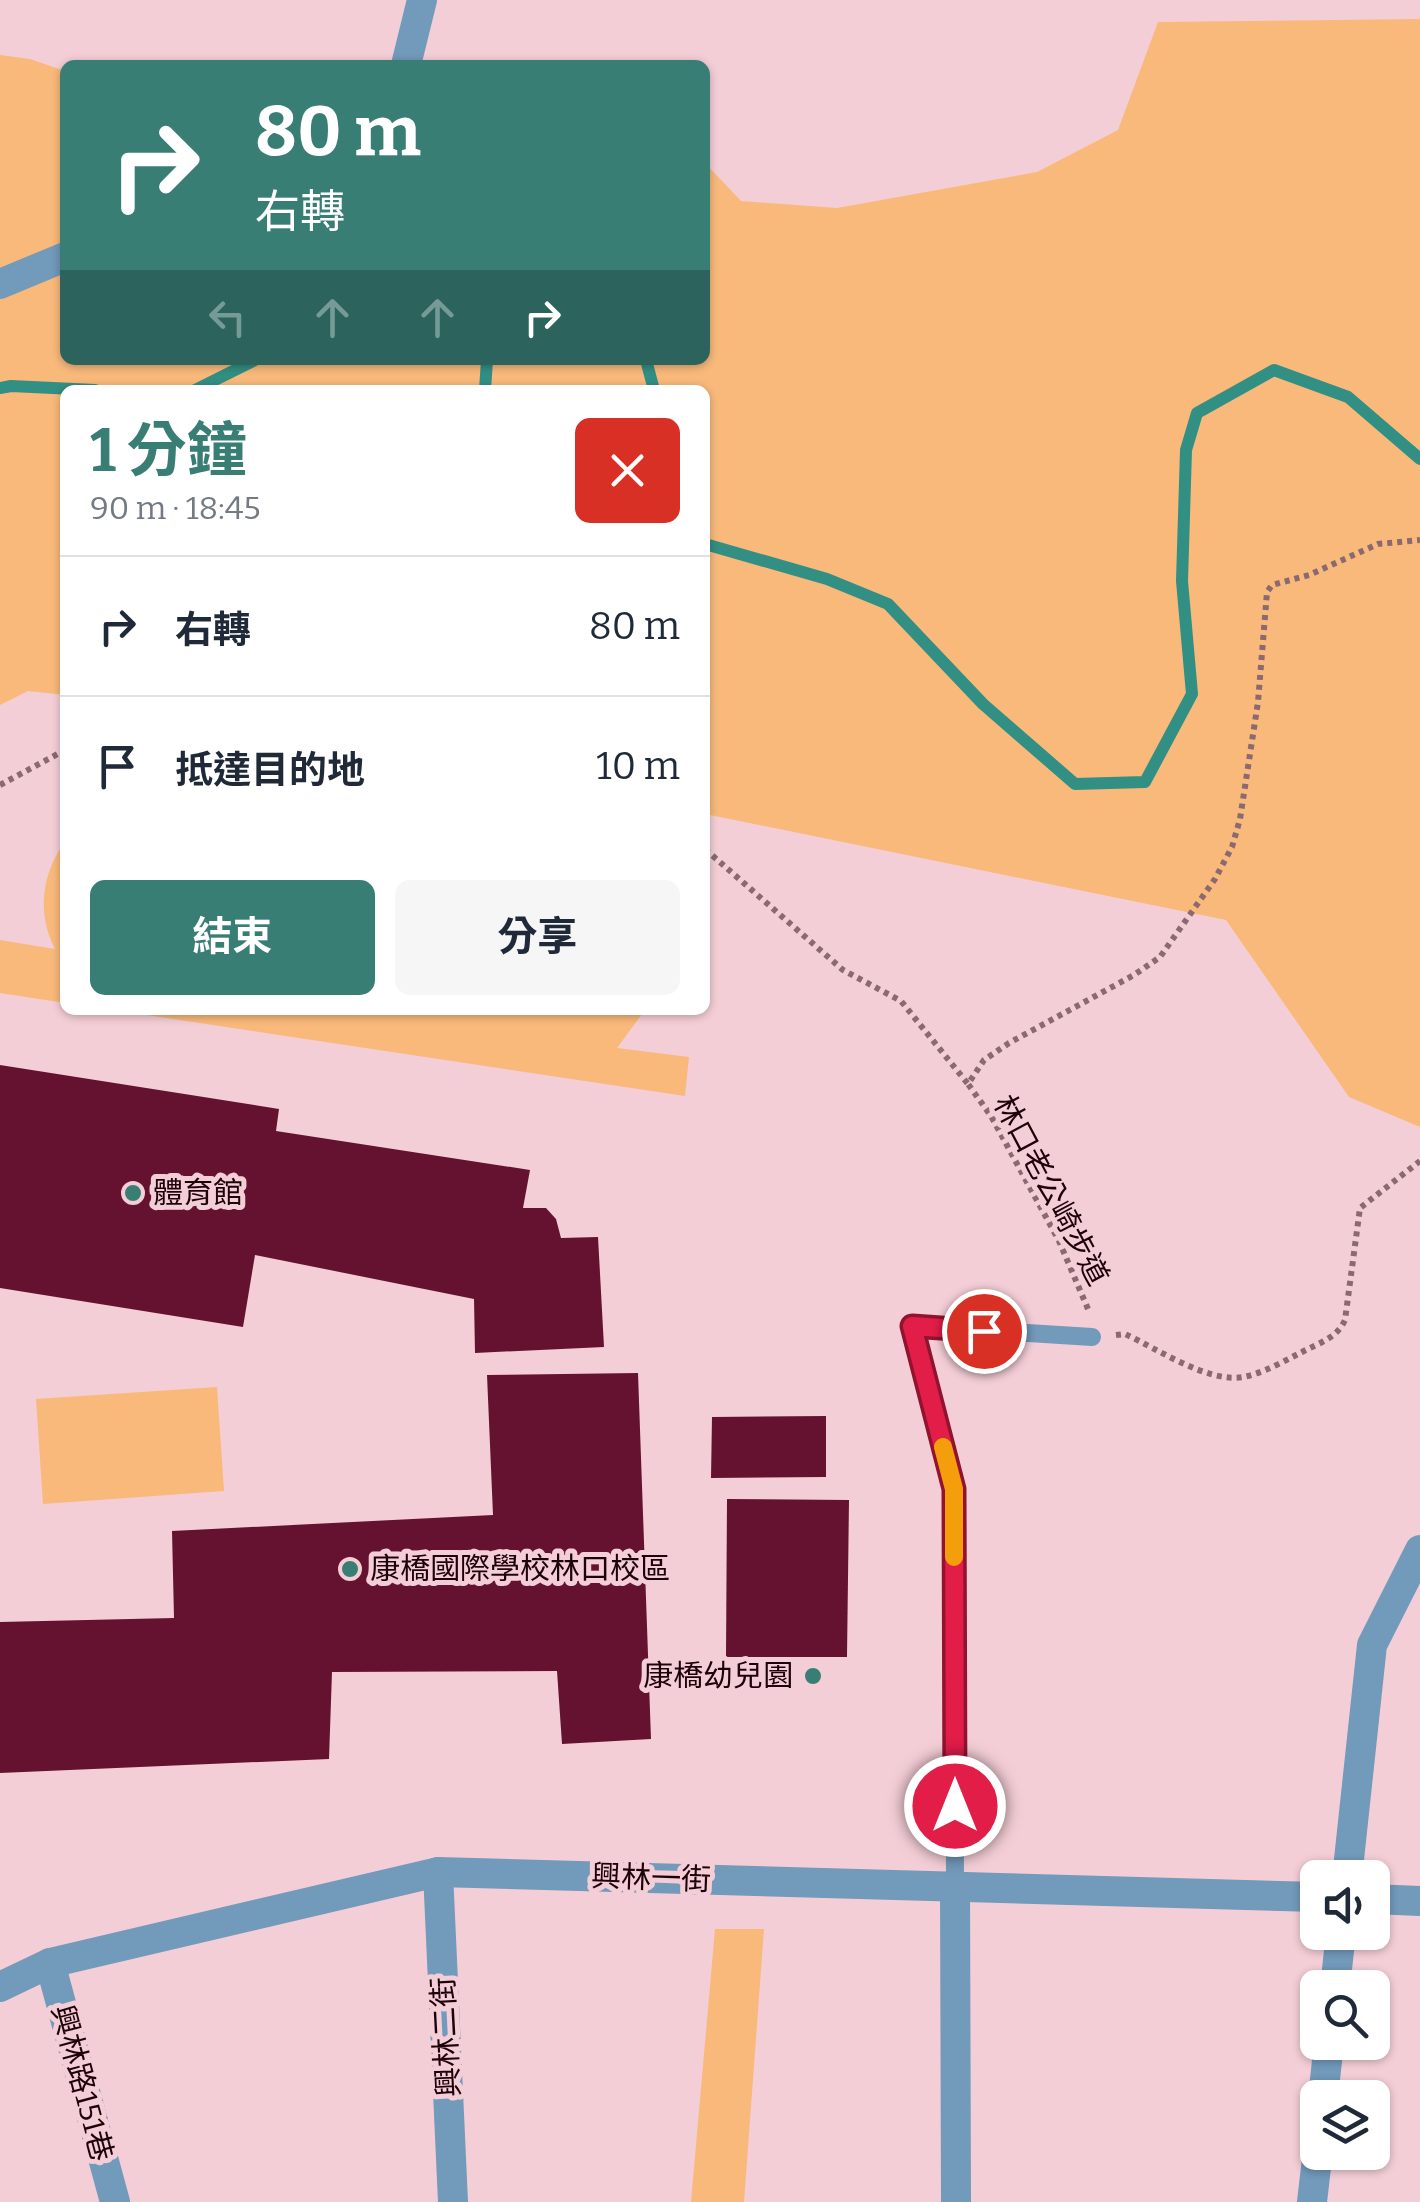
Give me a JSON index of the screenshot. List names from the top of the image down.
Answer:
{
  "streets": {
    "street": ["興林一街", "興林二街", "興林路151巷"],
    "path": ["林口老公崎步道"]
  },
  "crossings": [
    ["興林一街", "興林二街"],
    ["興林一街", "興林路151巷"]
  ],
  "places": ["體育館", "康橋國際學校林口校區", "康橋幼兒園"],
  "page": {
    "turn": ["80 m", "右轉"],
    "heading": ["1 分鐘", "90 m · 18:45"],
    "list": [
      {
        "name": "右轉",
        "value": "80 m"
      },
      {
        "name": "抵達目的地",
        "value": "10 m"
      }
    ],
    "buttons": ["結束", "分享"]
  }
}
